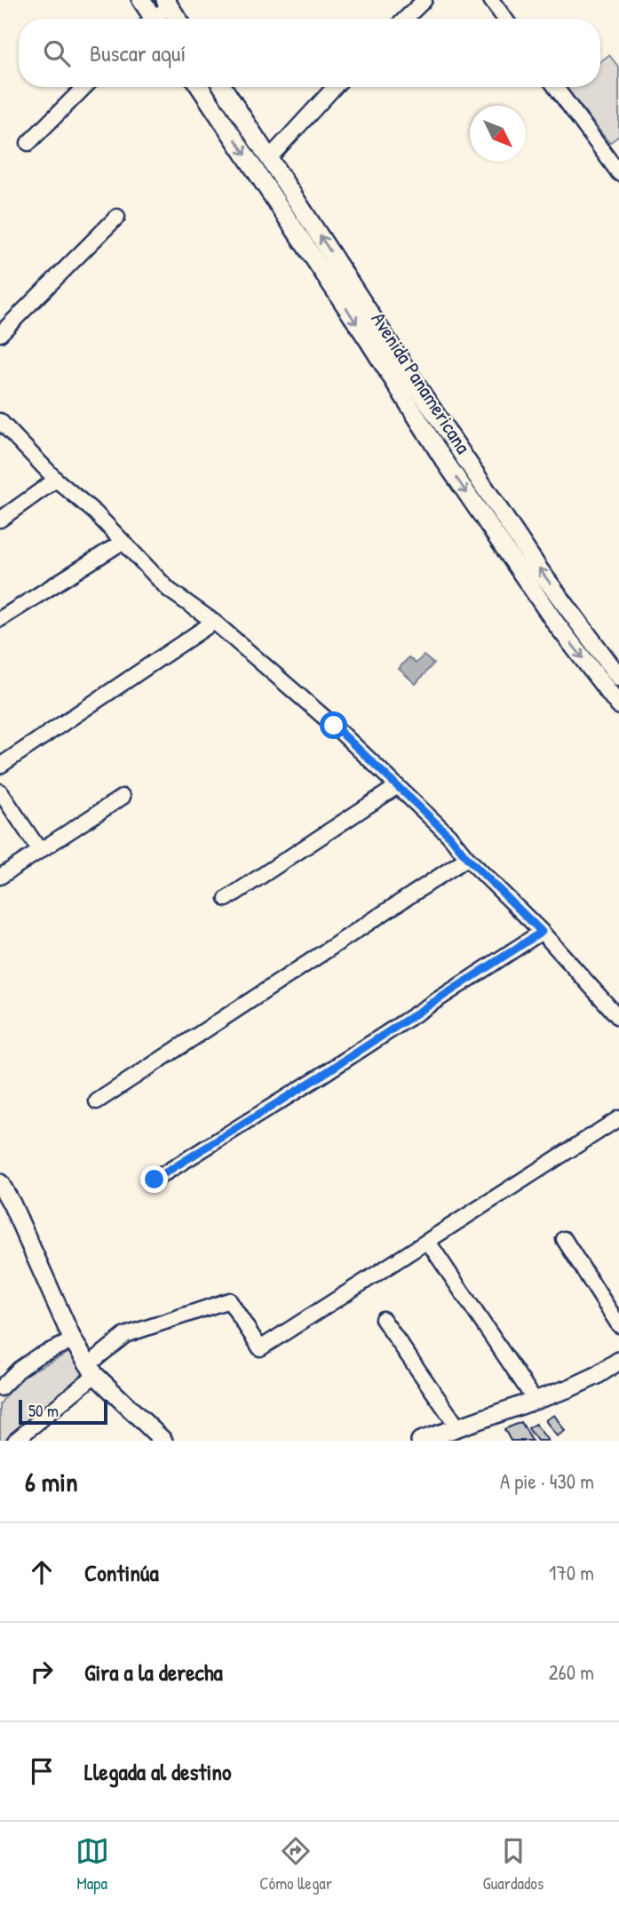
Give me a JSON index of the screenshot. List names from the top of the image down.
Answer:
{
  "streets": {
    "main road": ["Avenida Panamericana"]
  },
  "scale_bar": "50 m",
  "north": "bottom right",
  "page": {
    "search": "Buscar aquí",
    "scale": "50 m",
    "heading": ["6 min", "A pie · 430 m"],
    "list": [
      ["Continúa", "170 m"],
      ["Gira a la derecha", "260 m"],
      "Llegada al destino"
    ],
    "nav": ["Mapa", "Cómo llegar", "Guardados"]
  }
}
